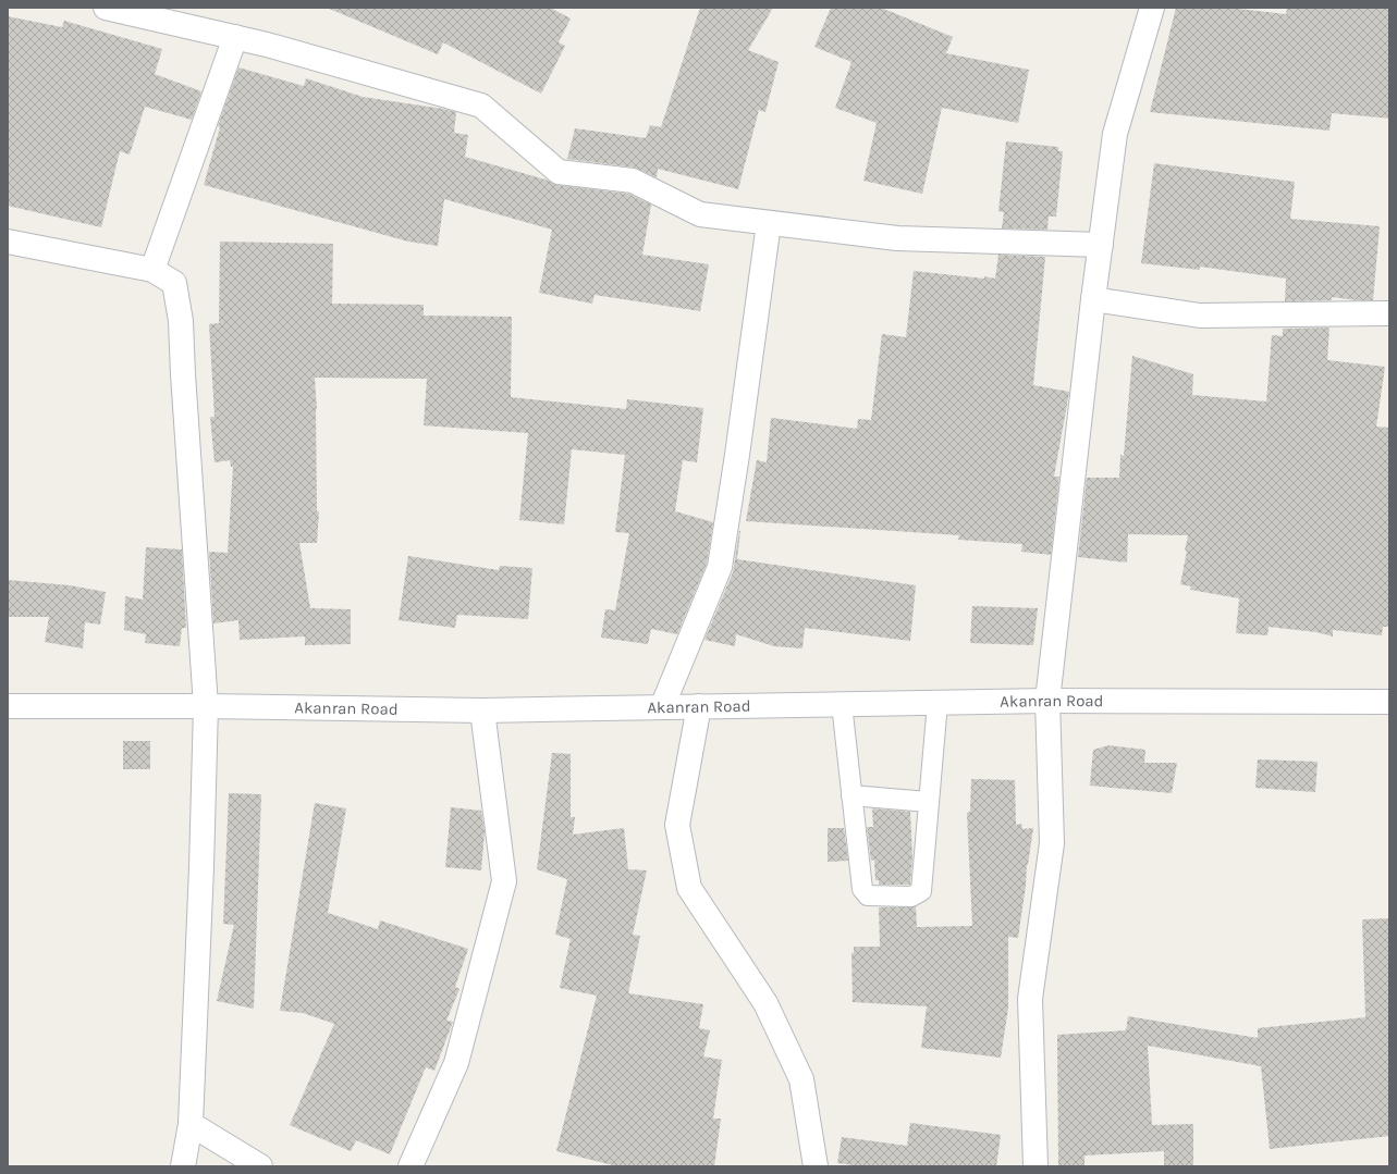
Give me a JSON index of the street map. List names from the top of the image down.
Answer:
{
  "streets": {
    "street": ["Akanran Road"]
  }
}
